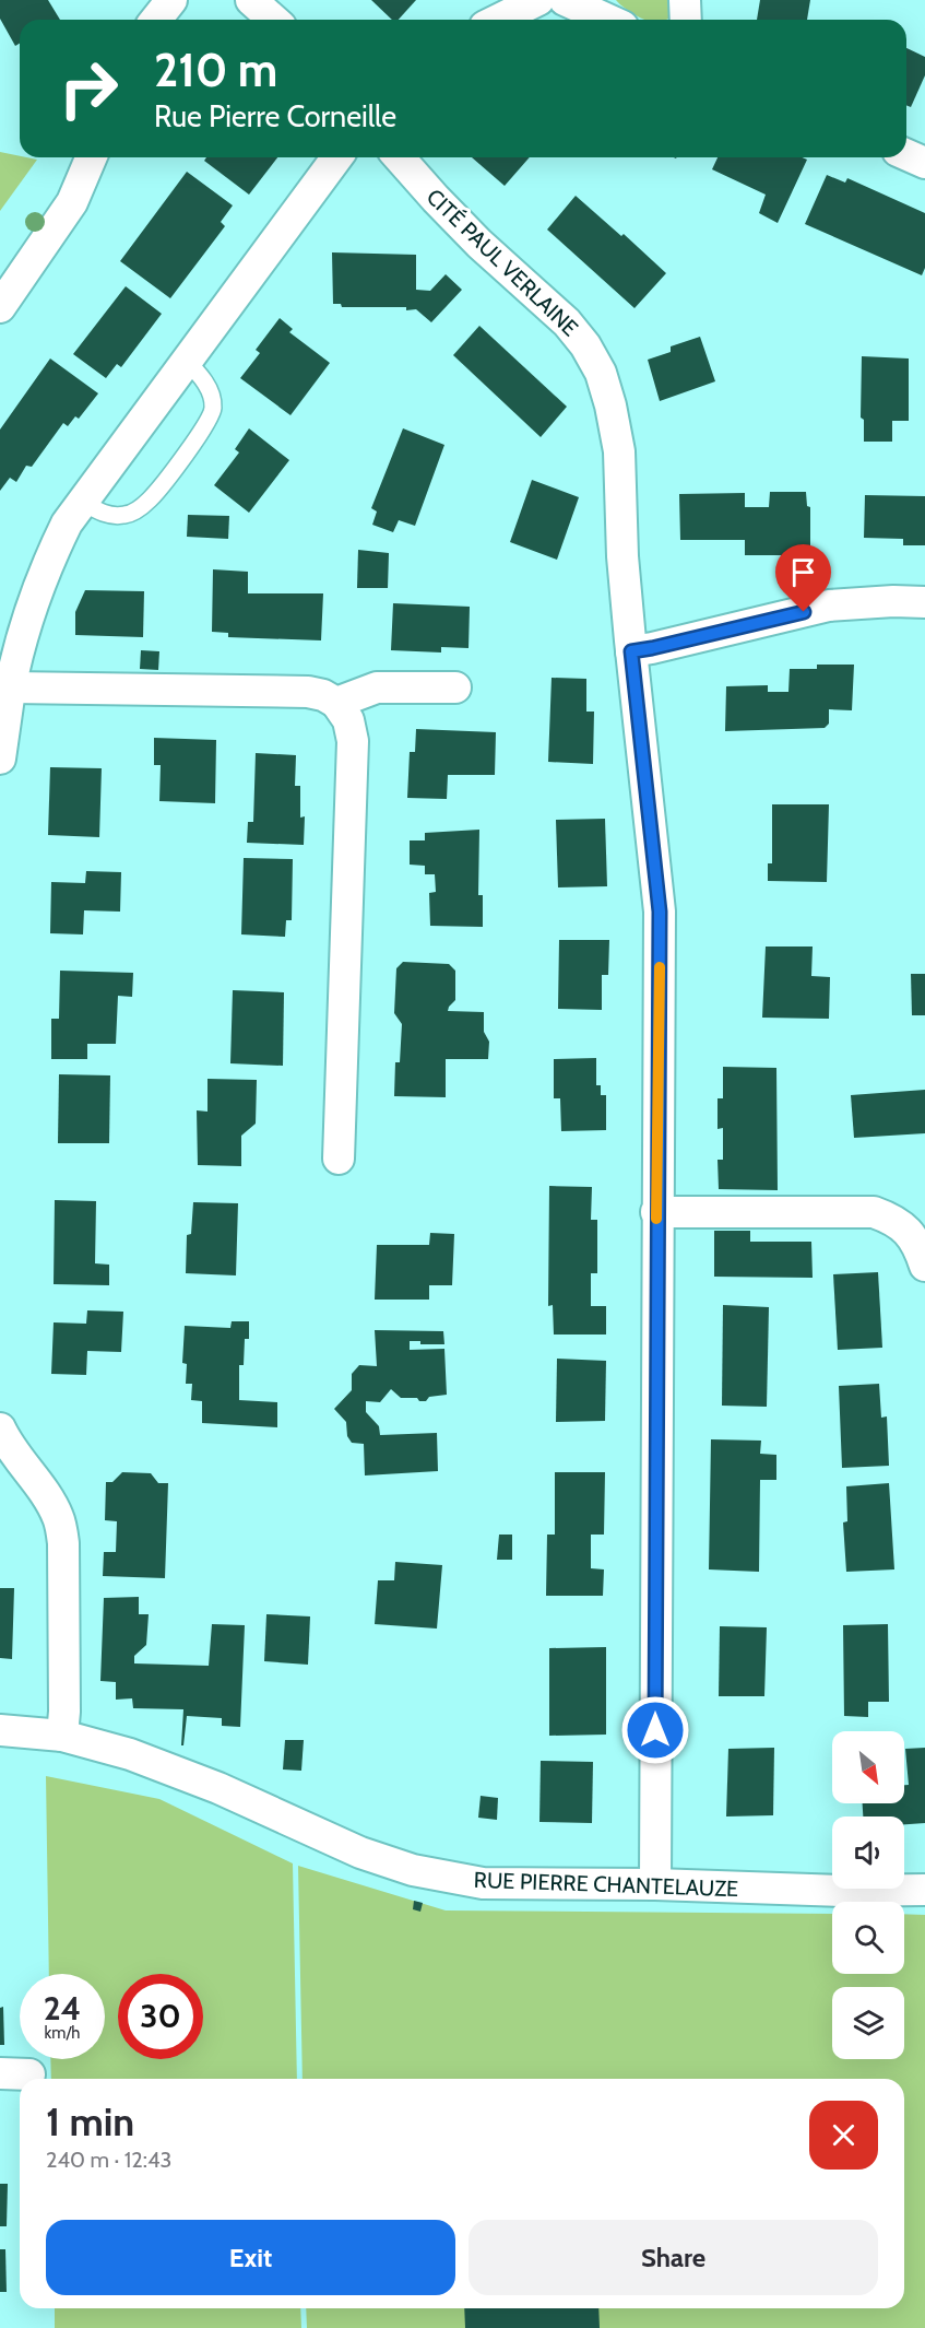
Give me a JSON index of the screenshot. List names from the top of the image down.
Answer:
{
  "streets": {
    "street": ["CITÉ PAUL VERLAINE", "RUE PIERRE CHANTELAUZE"]
  },
  "crossings": [
    ["CITÉ PAUL VERLAINE", "RUE PIERRE CHANTELAUZE"]
  ],
  "north": "bottom right",
  "page": {
    "turn": ["210 m", "Rue Pierre Corneille"],
    "speed": "24 km/h",
    "limit": "30",
    "heading": ["1 min", "240 m · 12:43"],
    "buttons": ["Exit", "Share"]
  }
}
